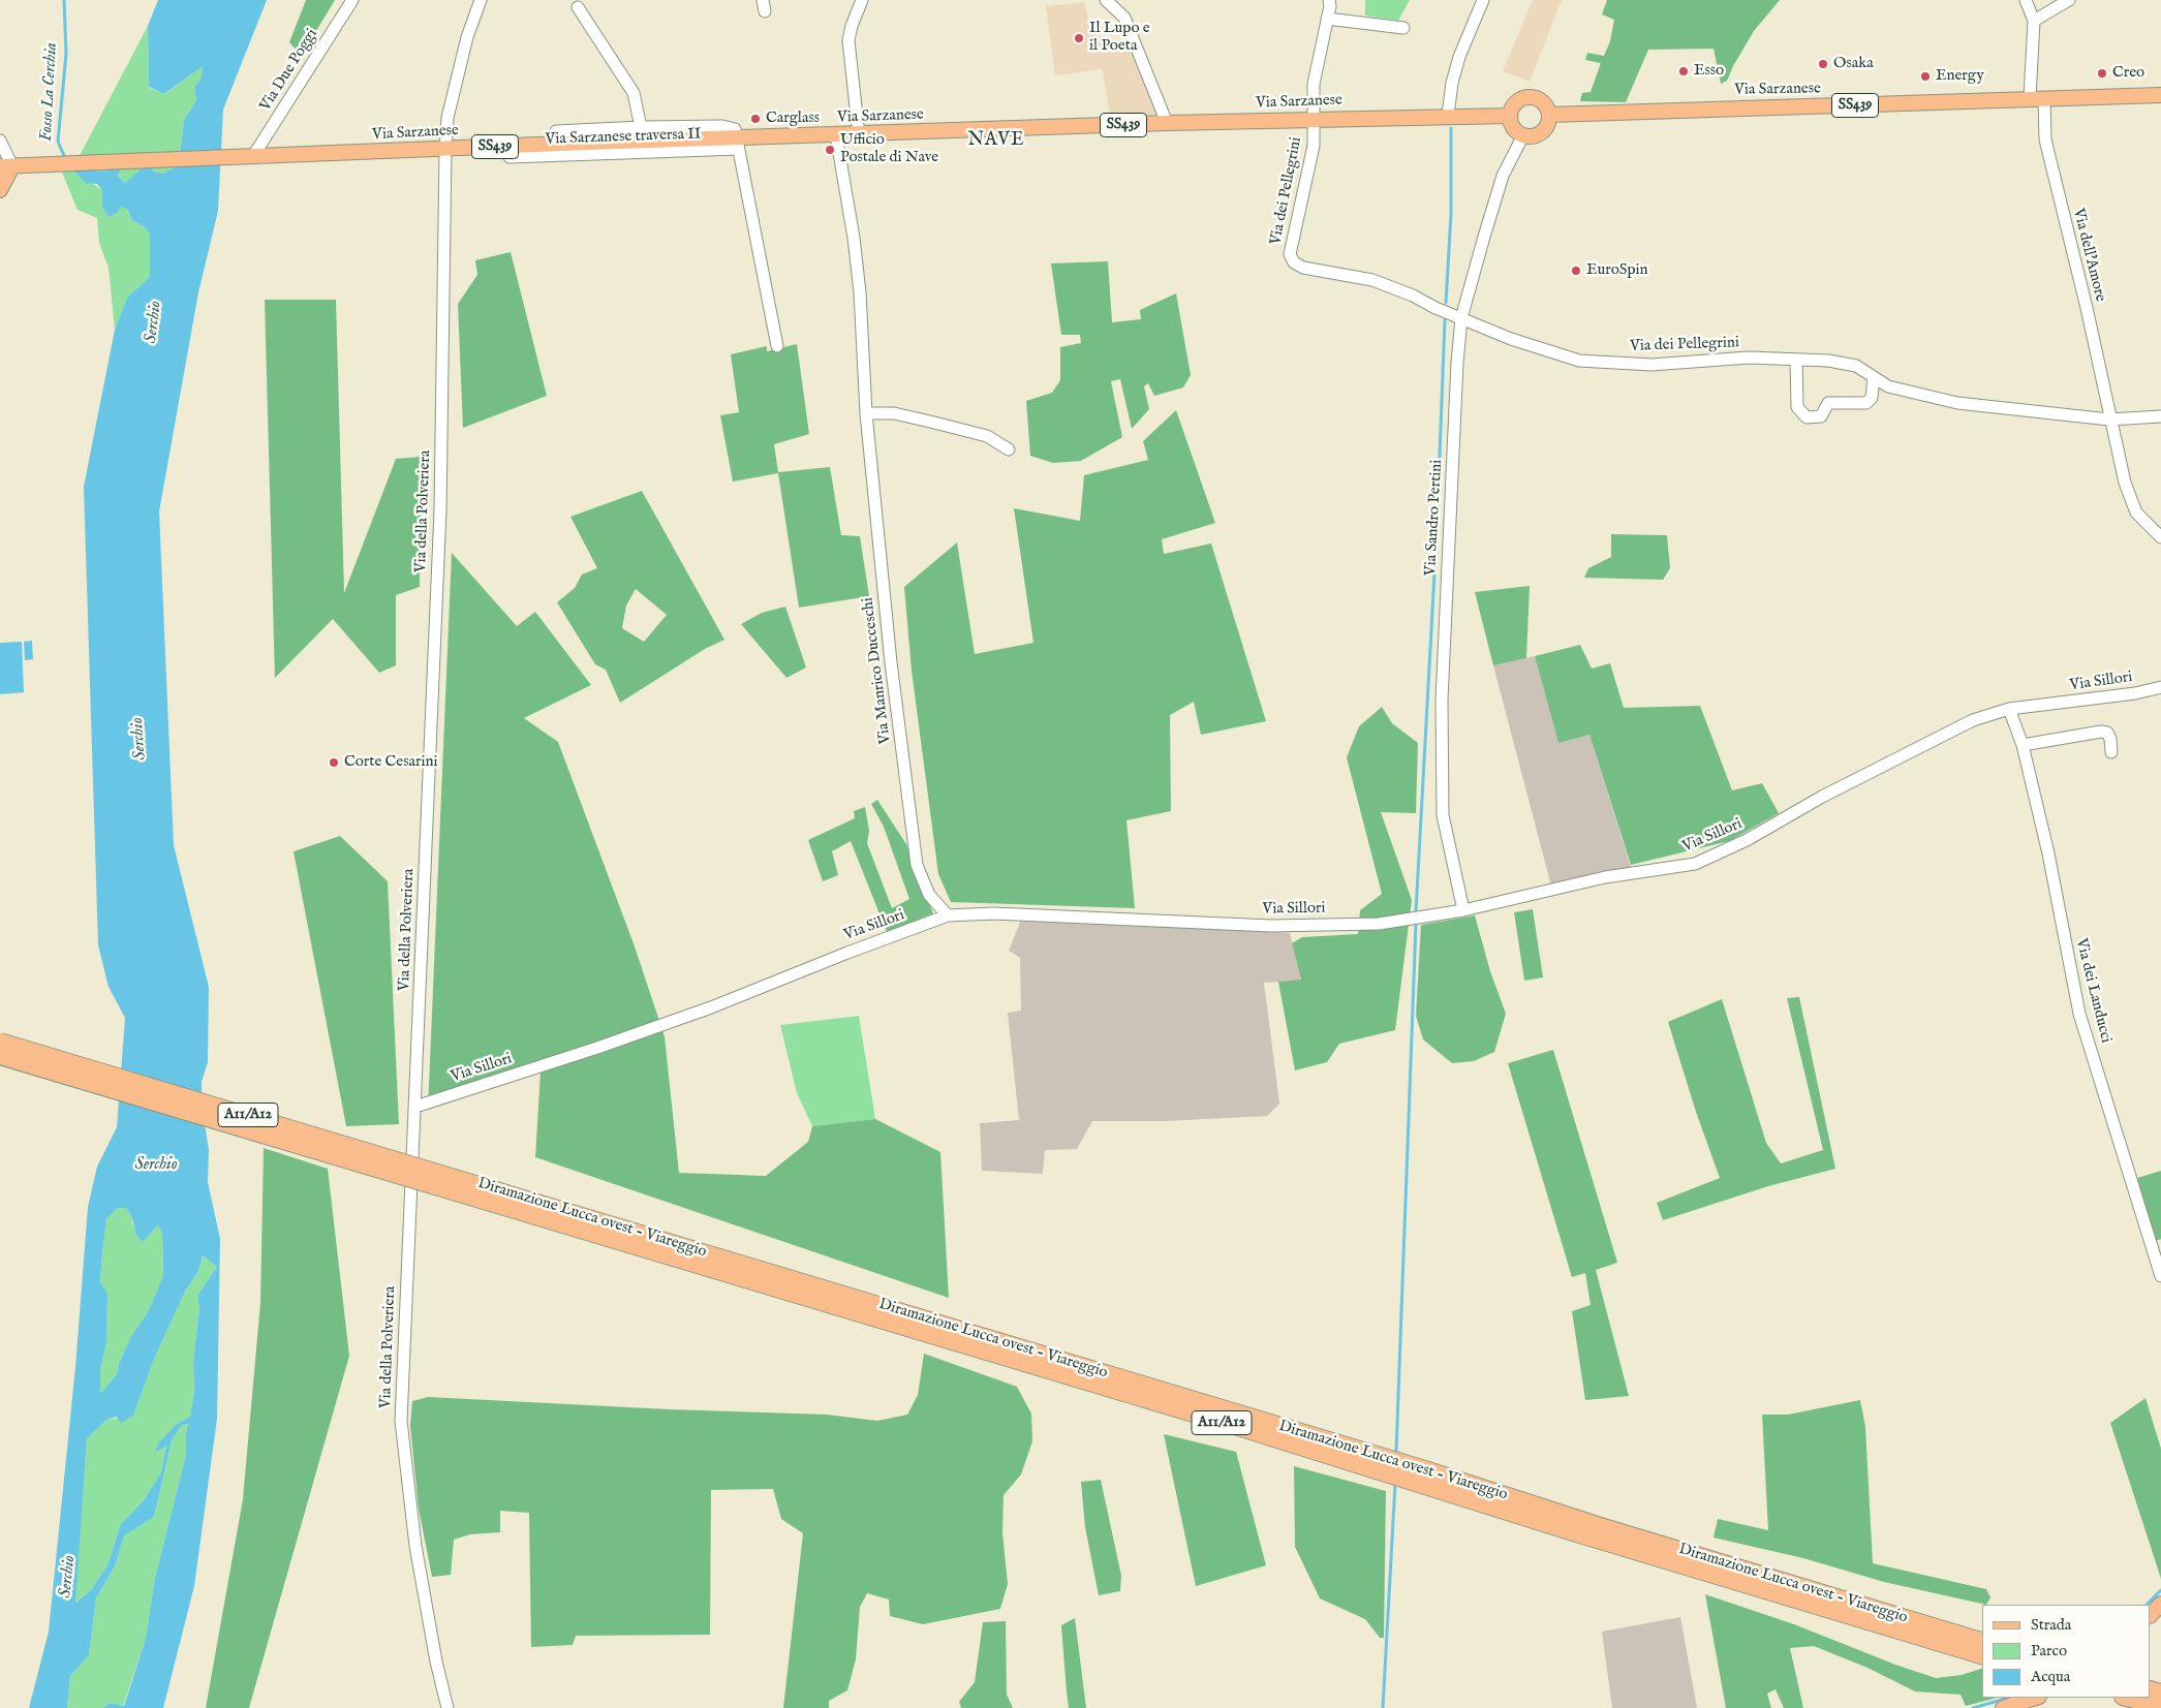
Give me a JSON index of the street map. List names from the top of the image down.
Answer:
{
  "streets": {
    "highway": ["A11/A12", "Diramazione Lucca ovest - Viareggio"],
    "main road": ["Via Sarzanese", "SS439"],
    "street": [
      "Via Due Poggi",
      "Via Sarzanese traversa II",
      "Via dei Pellegrini",
      "Via dell'Amore",
      "Via della Polveriera",
      "Via Sandro Pertini",
      "Via Manrico Ducceschi",
      "Via Sillori",
      "Via dei Landucci"
    ]
  },
  "crossings": [
    ["Via Due Poggi", "Via Sarzanese"],
    ["Via Due Poggi", "SS439"],
    ["Via Sarzanese", "SS439"],
    ["Via Sarzanese", "Via Sarzanese traversa II"],
    ["Via Sarzanese", "Via dei Pellegrini"],
    ["Via Sarzanese", "Via dell'Amore"],
    ["Via Sarzanese", "Via della Polveriera"],
    ["Via Sarzanese", "Via Sandro Pertini"],
    ["Via Sarzanese", "Via Manrico Ducceschi"],
    ["Via dei Pellegrini", "Via dell'Amore"],
    ["Via dei Pellegrini", "Via Sandro Pertini"],
    ["Via della Polveriera", "Via Sillori"],
    ["Via Sandro Pertini", "Via Sillori"],
    ["Via Manrico Ducceschi", "Via Sillori"],
    ["Via Sillori", "Via dei Landucci"]
  ],
  "districts": ["NAVE"],
  "water": ["Fosso La Cerchia", "Serchio"],
  "places": [
    "Il Lupo e il Poeta",
    "Osaka",
    "Esso",
    "Creo",
    "Energy",
    "Carglass",
    "Ufficio Postale di Nave",
    "EuroSpin",
    "Corte Cesarini"
  ],
  "legend": ["Strada", "Parco", "Acqua"]
}
